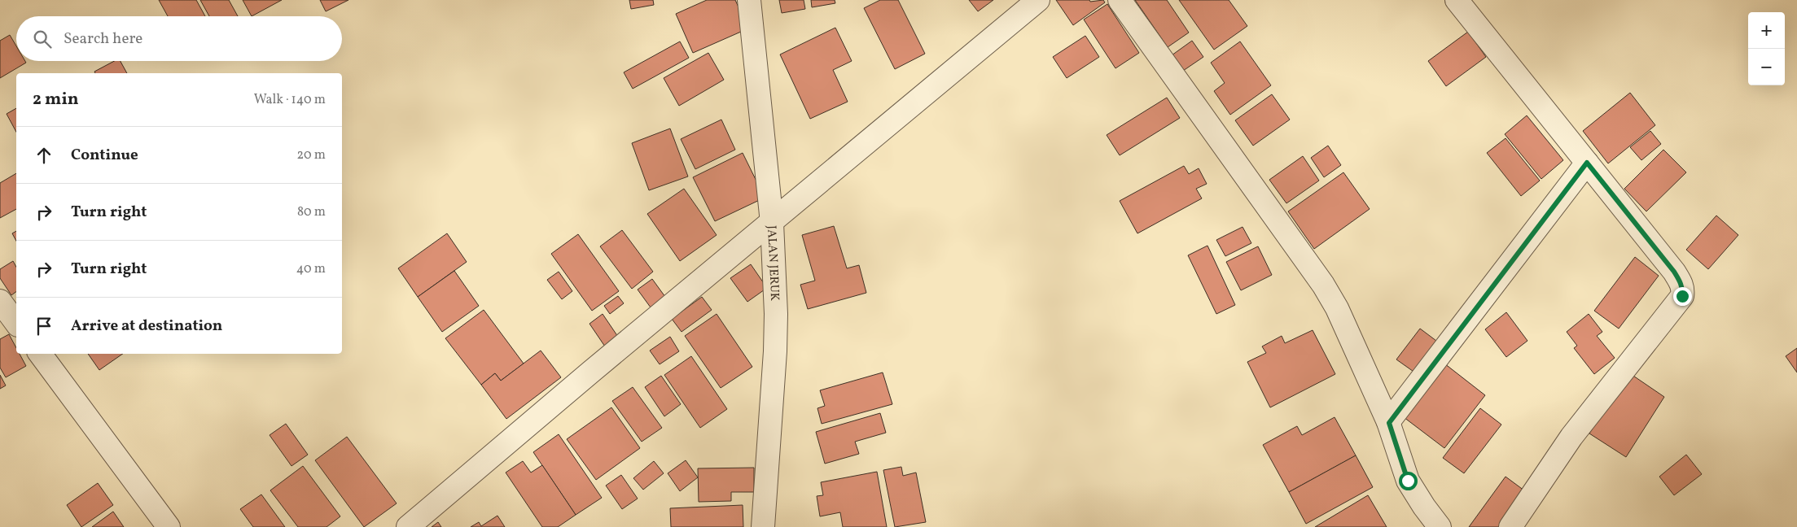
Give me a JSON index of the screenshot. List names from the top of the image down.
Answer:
{
  "streets": {
    "street": ["JALAN JERUK"]
  },
  "page": {
    "map_buttons": ["+", "−"],
    "search": "Search here",
    "heading": ["2 min", "Walk · 140 m"],
    "list": [
      ["Continue", "20 m"],
      ["Turn right", "80 m"],
      ["Turn right", "40 m"],
      "Arrive at destination"
    ]
  }
}
